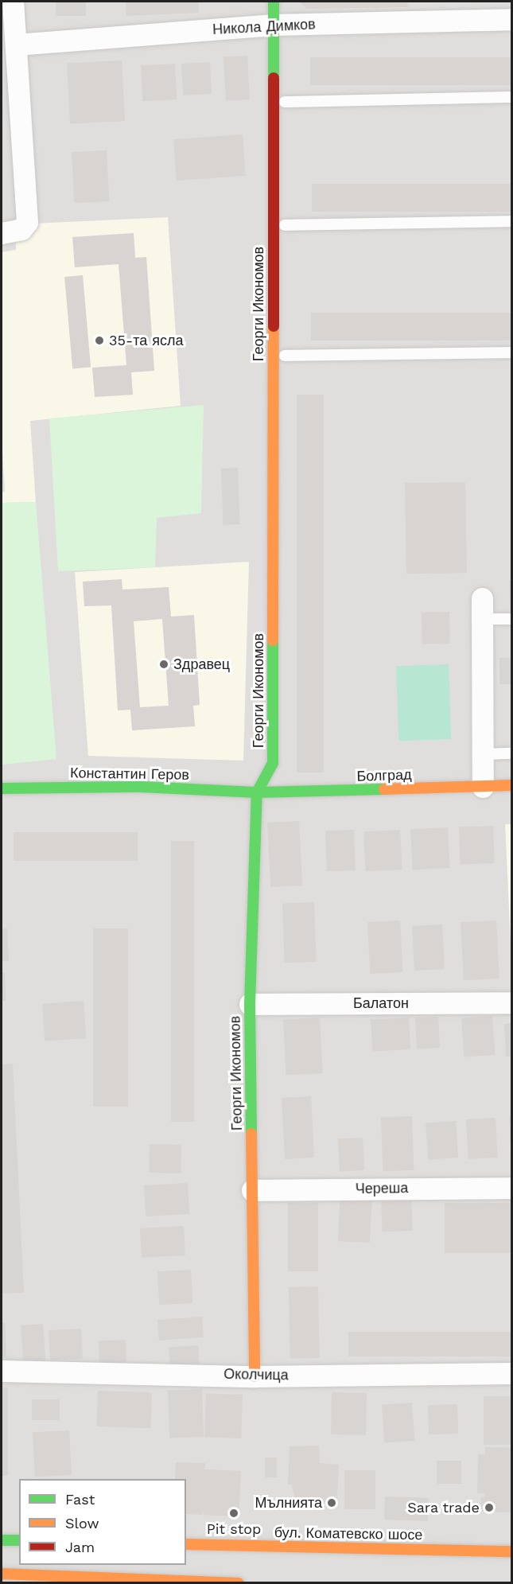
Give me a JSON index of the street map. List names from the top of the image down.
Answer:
{
  "streets": {
    "street": [
      "Никола Димков",
      "Георги Икономов",
      "Константин Геров",
      "Болград",
      "Балатон",
      "Череша",
      "Околчица",
      "бул. Коматевско шосе"
    ]
  },
  "crossings": [
    ["Никола Димков", "Георги Икономов"],
    ["Георги Икономов", "Константин Геров"],
    ["Георги Икономов", "Болград"],
    ["Георги Икономов", "Балатон"],
    ["Георги Икономов", "Череша"],
    ["Георги Икономов", "Околчица"],
    ["Константин Геров", "Болград"]
  ],
  "places": [
    "35-та ясла",
    "Здравец",
    "Мълнията",
    "Sara trade",
    "Pit stop"
  ],
  "legend": ["Fast", "Slow", "Jam"]
}
